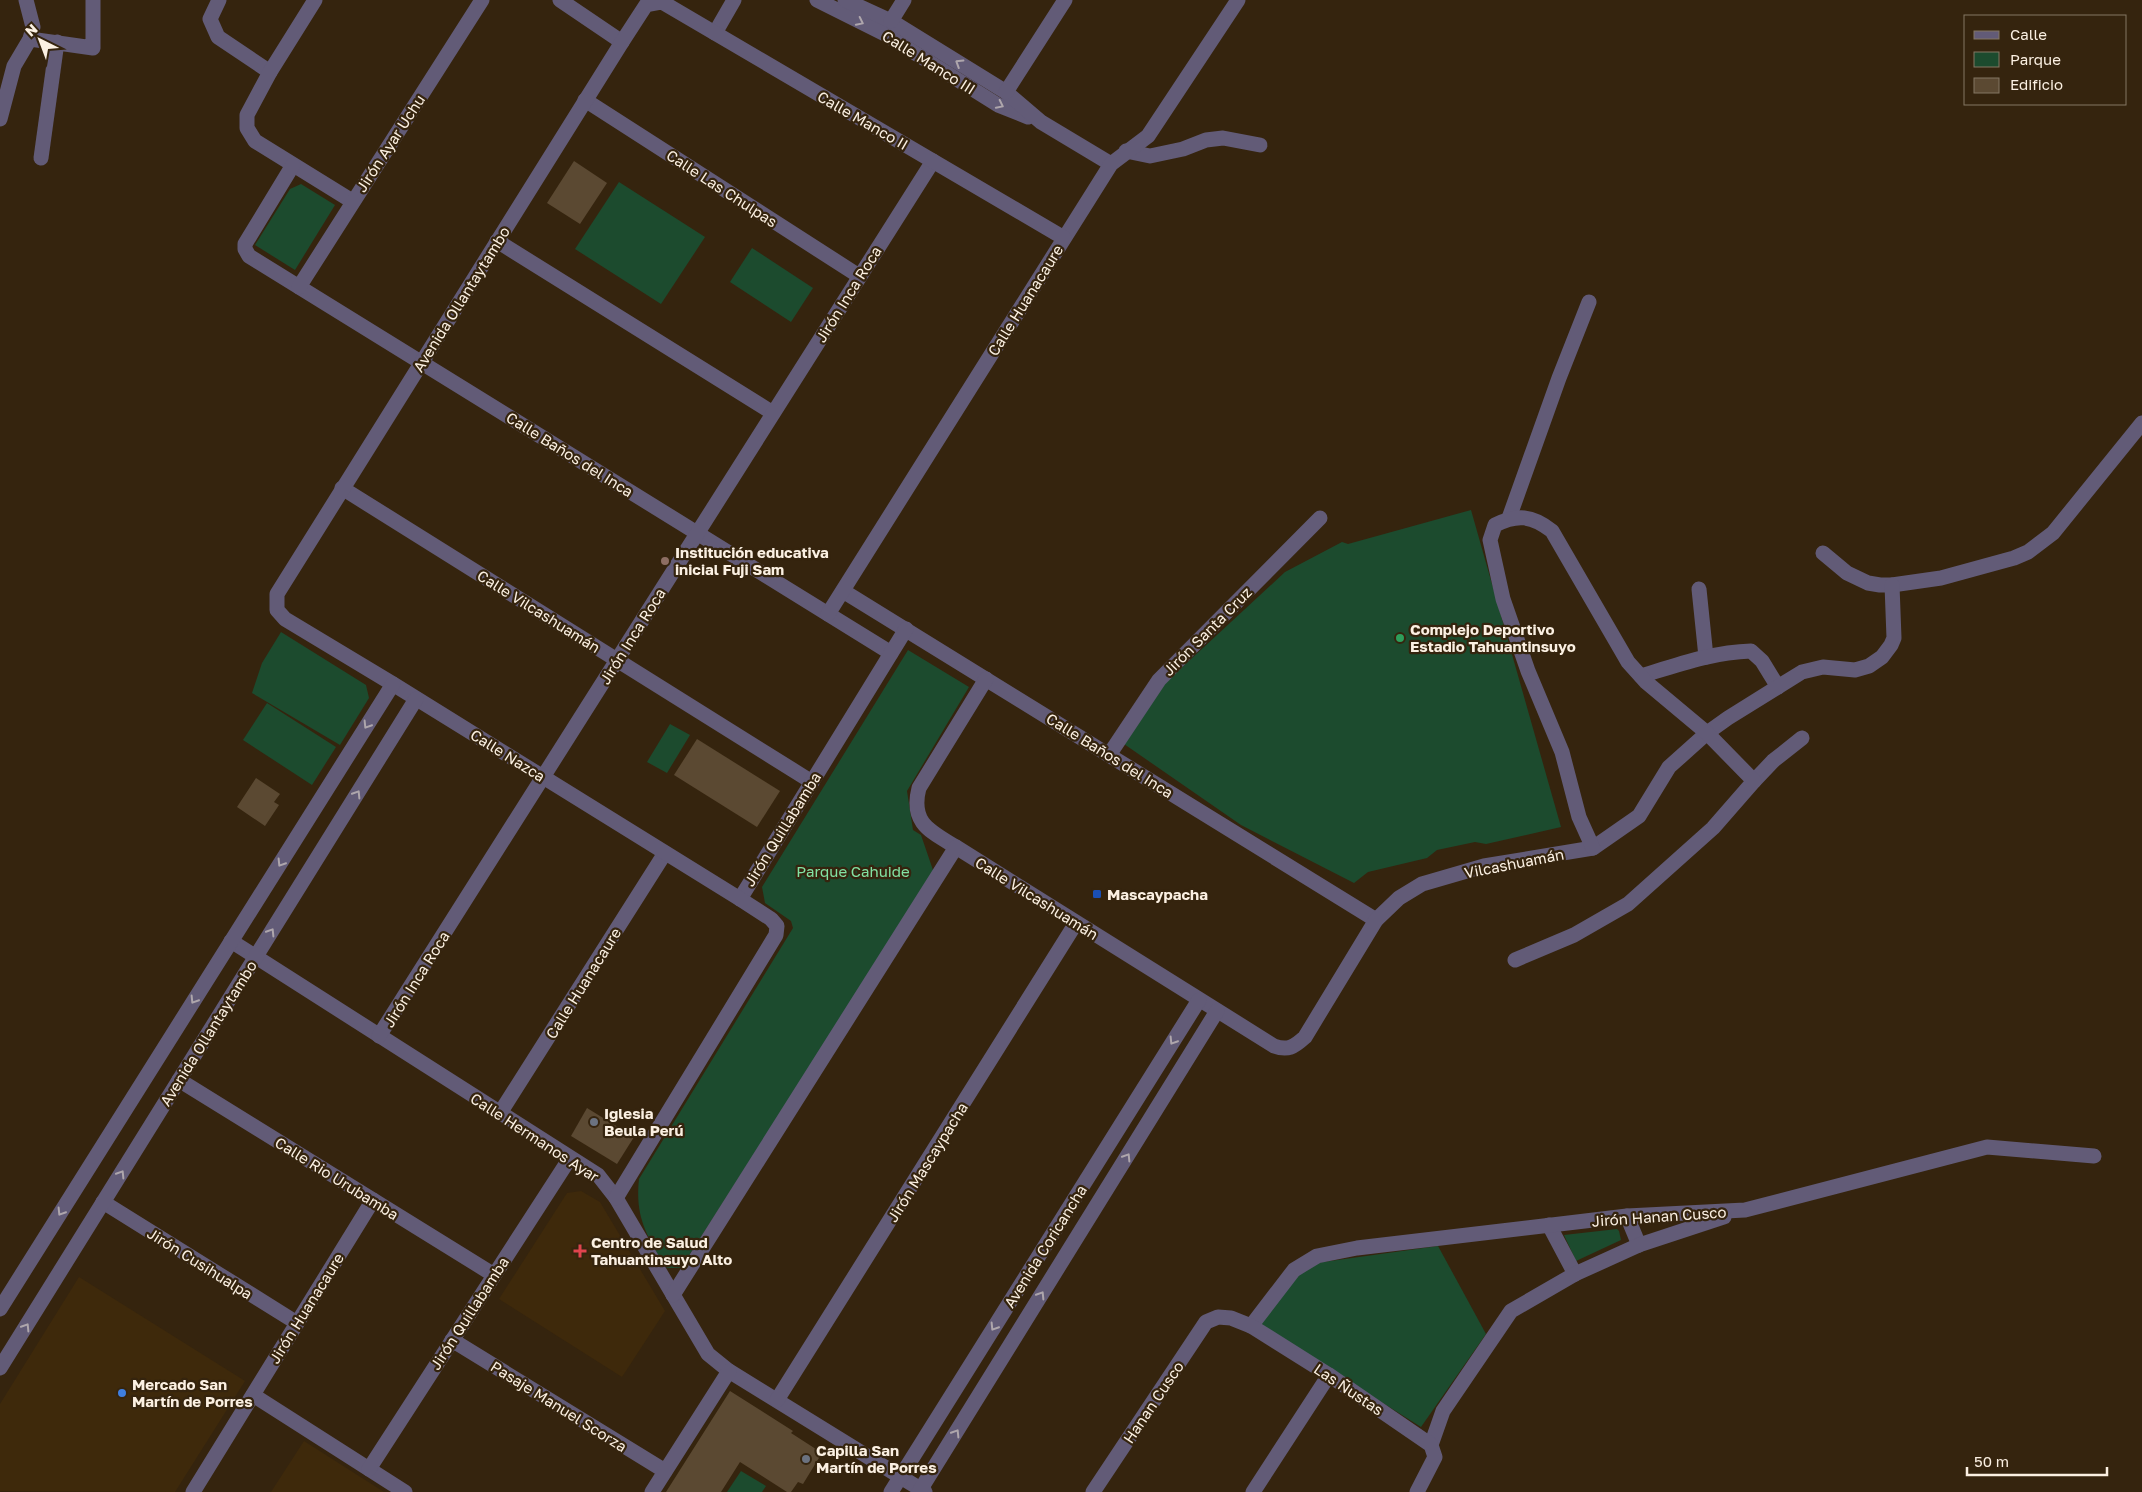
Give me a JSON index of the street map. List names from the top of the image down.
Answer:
{
  "streets": {
    "street": [
      "Calle Manco III",
      "Calle Manco II",
      "Jirón Ayar Uchu",
      "Calle Las Chulpas",
      "Jirón Inca Roca",
      "Avenida Ollantaytambo",
      "Calle Huanacaure",
      "Calle Baños del Inca",
      "Calle Vilcashuamán",
      "Jirón Santa Cruz",
      "Calle Nazca",
      "Jirón Quillabamba",
      "Vilcashuamán",
      "Calle Hermanos Ayar",
      "Jirón Mascaypacha",
      "Calle Rio Urubamba",
      "Jirón Hanan Cusco",
      "Avenida Coricancha",
      "Jirón Cusihualpa",
      "Jirón Huanacaure",
      "Las Ñustas",
      "Hanan Cusco",
      "Pasaje Manuel Scorza"
    ]
  },
  "crossings": [
    ["Calle Manco III", "Calle Huanacaure"],
    ["Calle Manco II", "Jirón Inca Roca"],
    ["Calle Manco II", "Avenida Ollantaytambo"],
    ["Calle Manco II", "Calle Huanacaure"],
    ["Jirón Ayar Uchu", "Calle Baños del Inca"],
    ["Calle Las Chulpas", "Jirón Inca Roca"],
    ["Calle Las Chulpas", "Avenida Ollantaytambo"],
    ["Jirón Inca Roca", "Calle Baños del Inca"],
    ["Jirón Inca Roca", "Calle Vilcashuamán"],
    ["Jirón Inca Roca", "Calle Nazca"],
    ["Jirón Inca Roca", "Calle Hermanos Ayar"],
    ["Avenida Ollantaytambo", "Calle Baños del Inca"],
    ["Avenida Ollantaytambo", "Calle Vilcashuamán"],
    ["Avenida Ollantaytambo", "Calle Nazca"],
    ["Avenida Ollantaytambo", "Calle Hermanos Ayar"],
    ["Avenida Ollantaytambo", "Calle Rio Urubamba"],
    ["Avenida Ollantaytambo", "Jirón Cusihualpa"],
    ["Calle Huanacaure", "Calle Baños del Inca"],
    ["Calle Huanacaure", "Calle Nazca"],
    ["Calle Huanacaure", "Calle Hermanos Ayar"],
    ["Calle Baños del Inca", "Calle Vilcashuamán"],
    ["Calle Baños del Inca", "Jirón Santa Cruz"],
    ["Calle Baños del Inca", "Jirón Quillabamba"],
    ["Calle Baños del Inca", "Vilcashuamán"],
    ["Calle Vilcashuamán", "Jirón Quillabamba"],
    ["Calle Vilcashuamán", "Vilcashuamán"],
    ["Calle Vilcashuamán", "Jirón Mascaypacha"],
    ["Calle Vilcashuamán", "Avenida Coricancha"],
    ["Calle Nazca", "Jirón Quillabamba"],
    ["Jirón Quillabamba", "Calle Hermanos Ayar"],
    ["Jirón Quillabamba", "Calle Rio Urubamba"],
    ["Jirón Quillabamba", "Pasaje Manuel Scorza"],
    ["Calle Hermanos Ayar", "Jirón Mascaypacha"],
    ["Calle Hermanos Ayar", "Avenida Coricancha"],
    ["Calle Rio Urubamba", "Jirón Huanacaure"],
    ["Jirón Hanan Cusco", "Las Ñustas"],
    ["Jirón Cusihualpa", "Jirón Huanacaure"],
    ["Las Ñustas", "Hanan Cusco"]
  ],
  "parks": ["Parque Cahuide"],
  "places": {
    "other": [
      "Institución educativa inicial Fuji Sam",
      "Complejo Deportivo Estadio Tahuantinsuyo",
      "Iglesia Beula Perú",
      "Mercado San Martín de Porres",
      "Capilla San Martín de Porres"
    ],
    "transit": ["Mascaypacha"],
    "health": ["Centro de Salud Tahuantinsuyo Alto"]
  },
  "legend": ["Calle", "Parque", "Edificio"],
  "scale_bar": "50 m",
  "north": "top left"
}
